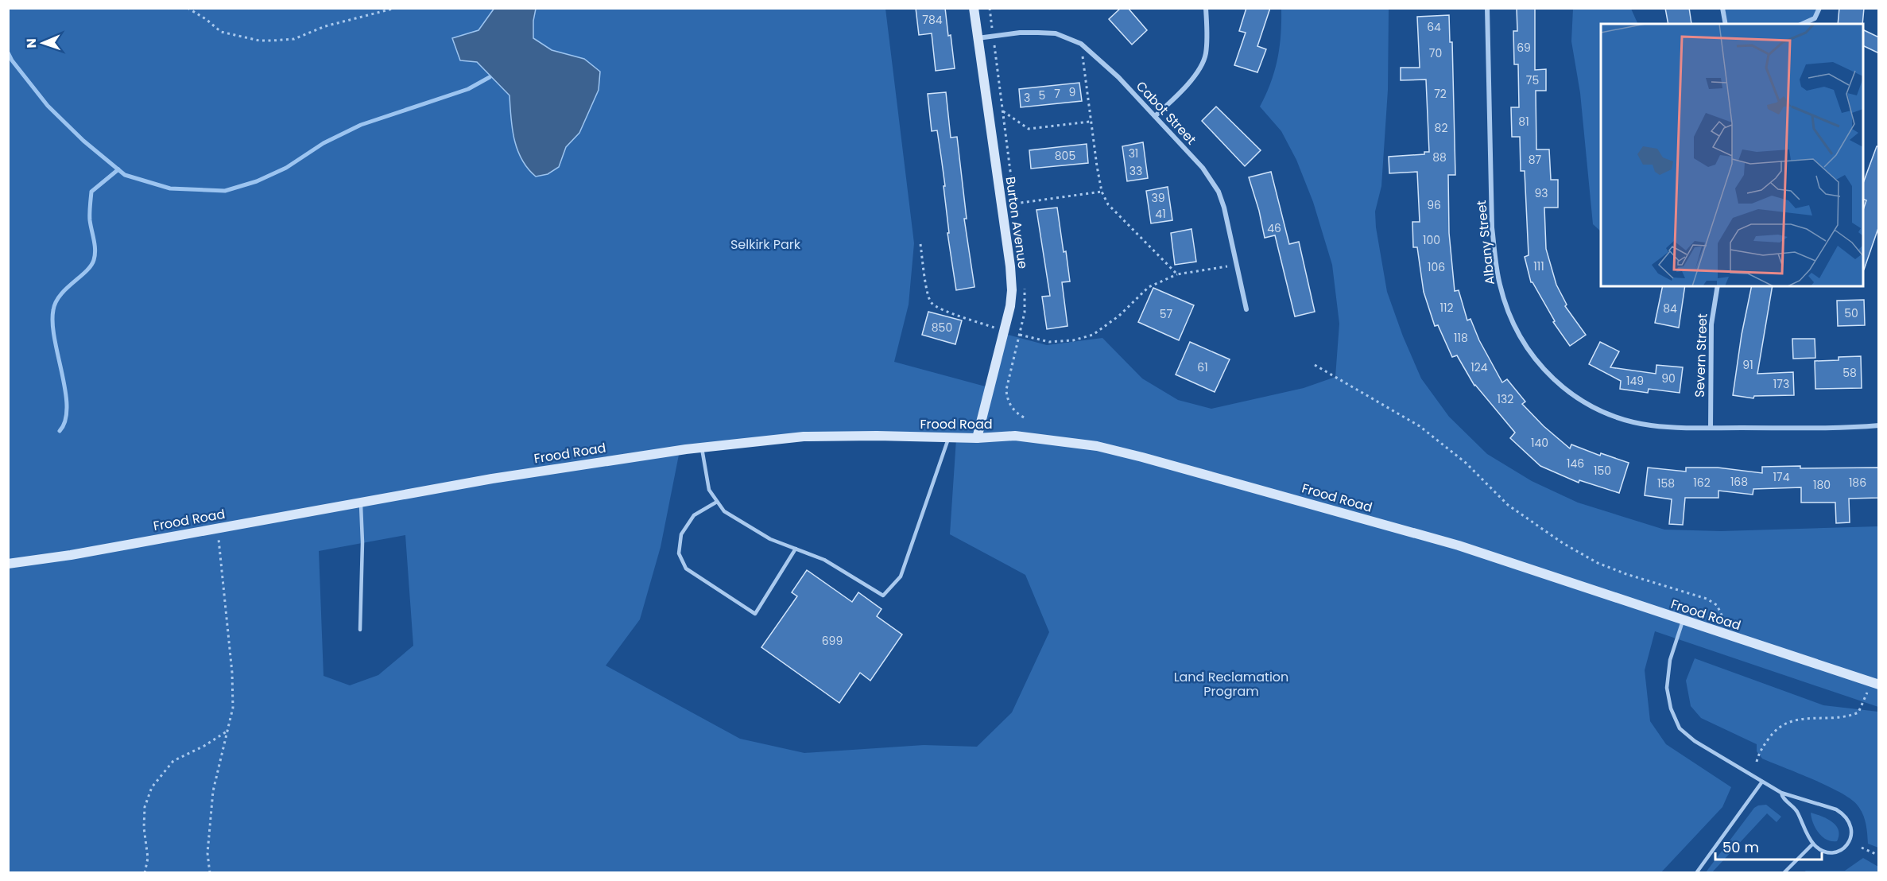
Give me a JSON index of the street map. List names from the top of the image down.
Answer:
{
  "streets": {
    "street": [
      "Cabot Street",
      "Burton Avenue",
      "Albany Street",
      "Severn Street",
      "Frood Road"
    ]
  },
  "crossings": [
    ["Cabot Street", "Burton Avenue"],
    ["Burton Avenue", "Frood Road"],
    ["Albany Street", "Severn Street"]
  ],
  "parks": ["Selkirk Park", "Land Reclamation Program"],
  "house_numbers": [
    "784",
    "64",
    "69",
    "70",
    "75",
    "9",
    "7",
    "72",
    "5",
    "3",
    "81",
    "82",
    "31",
    "805",
    "88",
    "87",
    "33",
    "93",
    "39",
    "96",
    "41",
    "46",
    "100",
    "111",
    "106",
    "112",
    "84",
    "50",
    "57",
    "850",
    "118",
    "91",
    "61",
    "124",
    "58",
    "90",
    "149",
    "173",
    "132",
    "140",
    "146",
    "150",
    "174",
    "168",
    "162",
    "186",
    "158",
    "180",
    "699"
  ],
  "scale_bar": "50 m",
  "north": "left"
}
